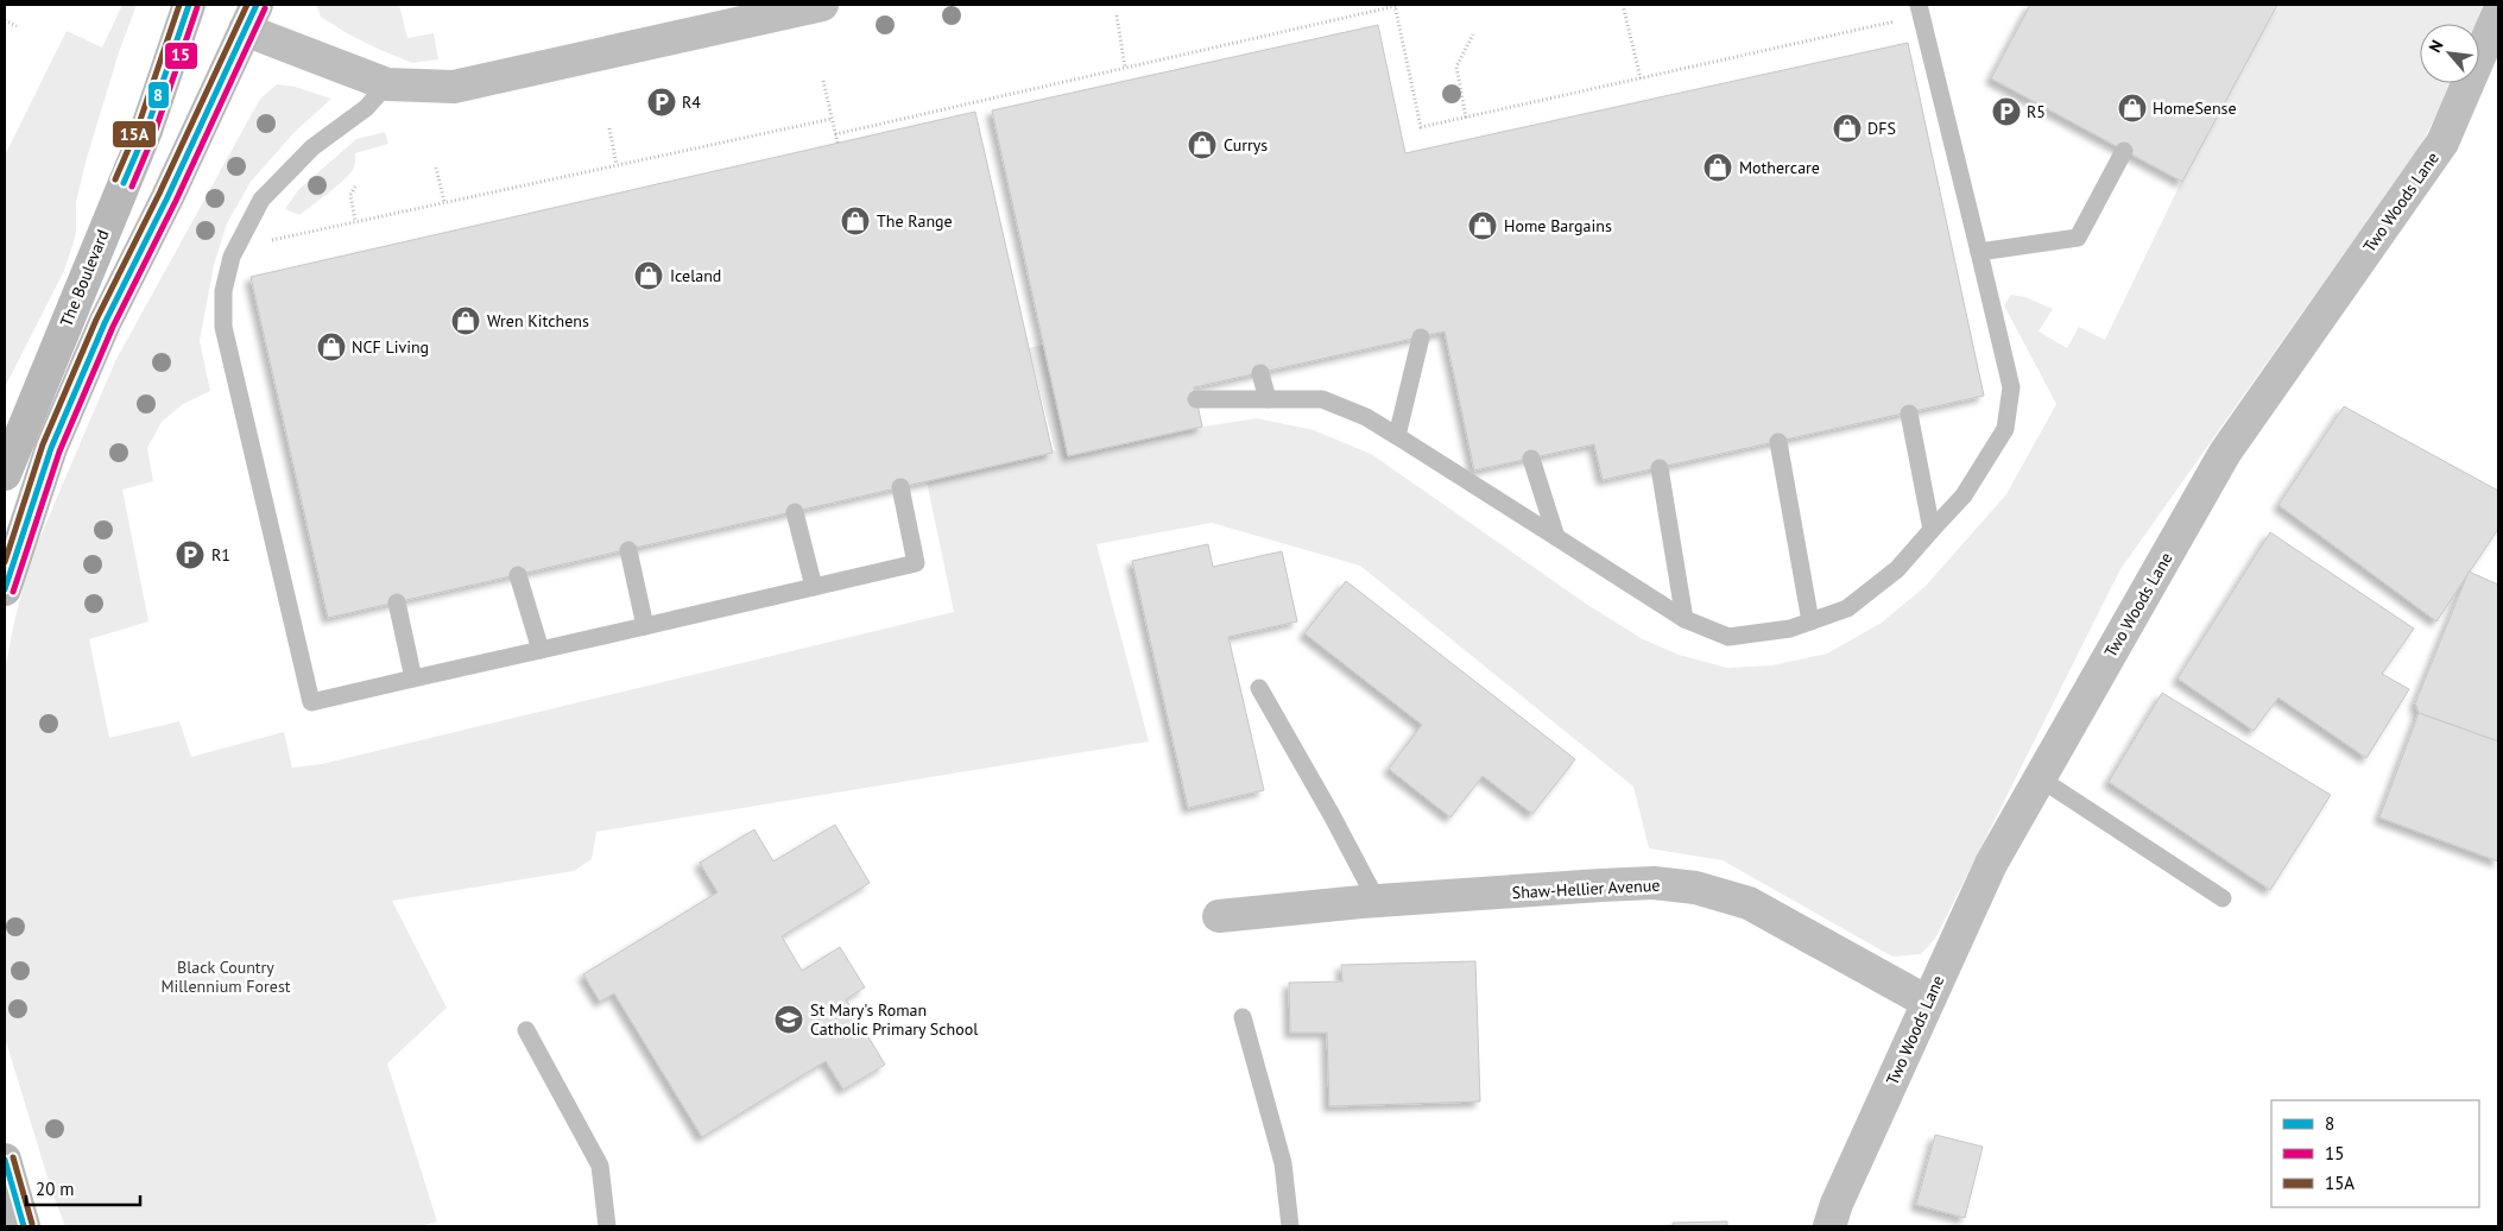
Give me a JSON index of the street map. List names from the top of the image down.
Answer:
{
  "streets": {
    "street": ["Two Woods Lane", "The Boulevard", "Shaw-Hellier Avenue"]
  },
  "crossings": [
    ["Two Woods Lane", "Shaw-Hellier Avenue"]
  ],
  "parks": ["Black Country Millennium Forest"],
  "places": {
    "parking": ["R4", "R5", "R1"],
    "shop": [
      "HomeSense",
      "DFS",
      "Currys",
      "Mothercare",
      "The Range",
      "Home Bargains",
      "Iceland",
      "Wren Kitchens",
      "NCF Living"
    ],
    "school or university": ["St Mary's Roman Catholic Primary School"]
  },
  "lines": ["transit line 8", "transit line 15A", "transit line 15"],
  "legend": ["8", "15", "15A"],
  "scale_bar": "20 m",
  "north": "top left"
}
